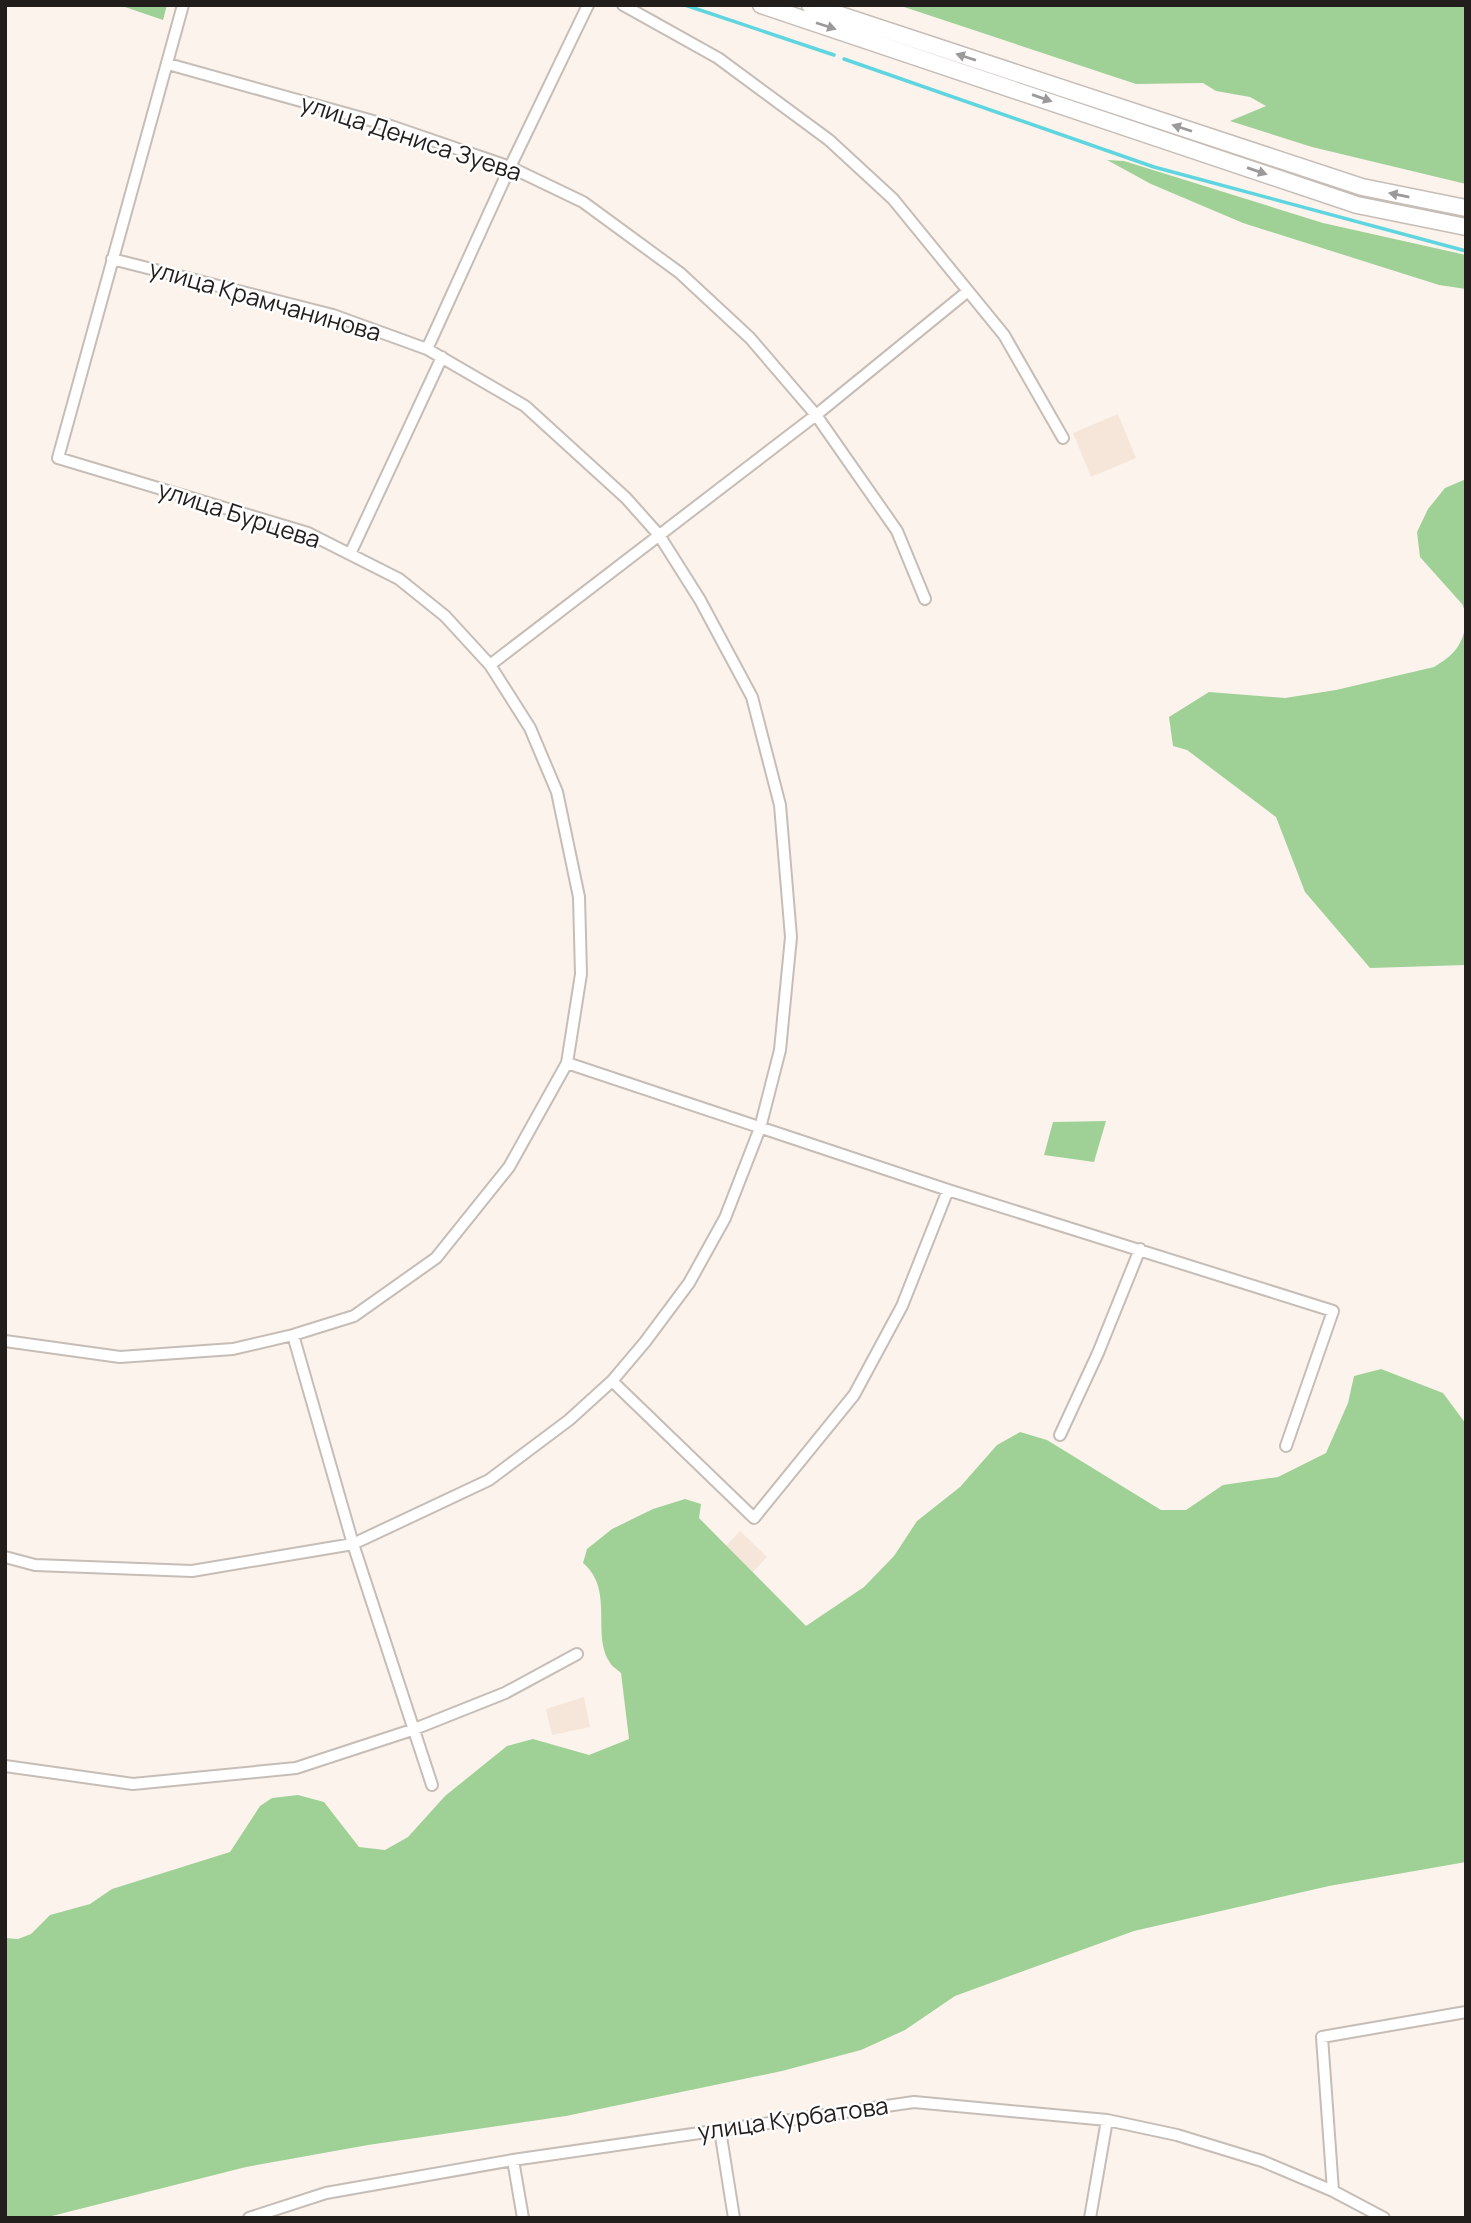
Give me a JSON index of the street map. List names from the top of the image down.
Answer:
{
  "streets": {
    "street": [
      "улица Дениса Зуева",
      "улица Крамчанинова",
      "улица Бурцева",
      "улица Курбатова"
    ]
  },
  "crossings": [
    ["улица Крамчанинова", "улица Бурцева"]
  ]
}
